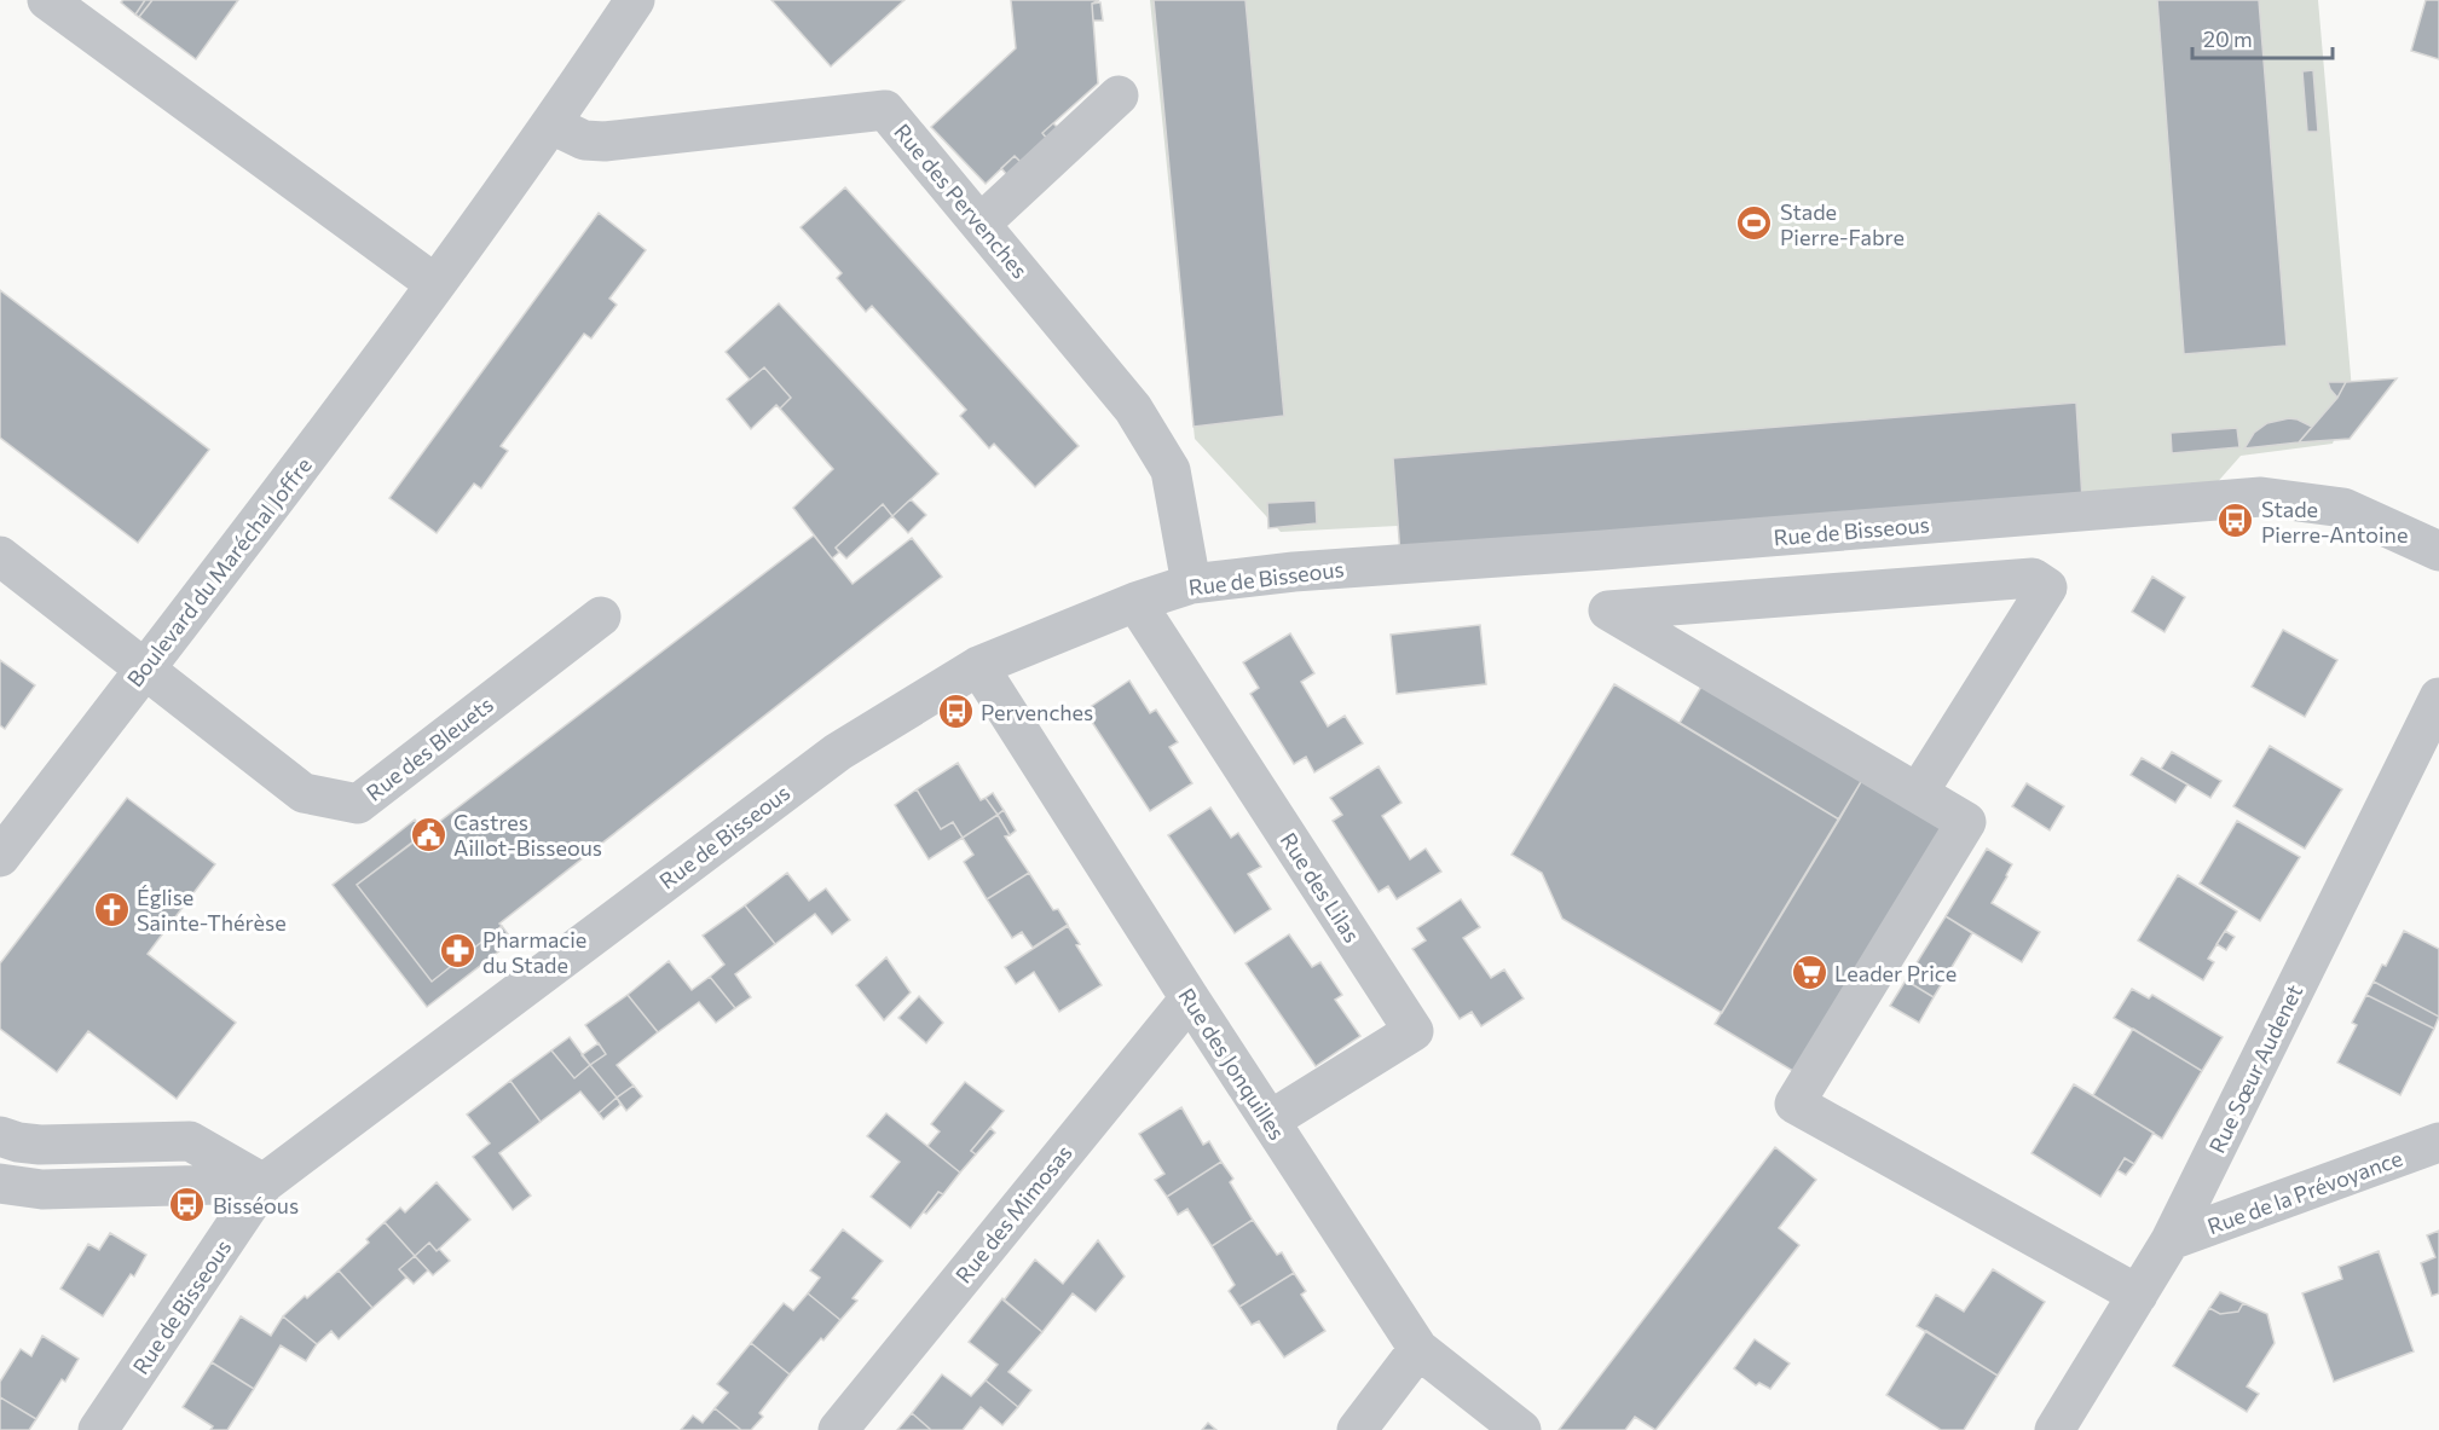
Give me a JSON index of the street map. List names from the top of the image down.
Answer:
{
  "streets": {
    "street": [
      "Rue des Pervenches",
      "Rue de Bisseous",
      "Boulevard du Maréchal Joffre",
      "Rue des Bleuets",
      "Rue des Lilas",
      "Rue des Jonquilles",
      "Rue Sœur Audenet",
      "Rue de la Prévoyance",
      "Rue des Mimosas"
    ]
  },
  "crossings": [
    ["Rue des Pervenches", "Rue de Bisseous"],
    ["Rue des Pervenches", "Boulevard du Maréchal Joffre"],
    ["Rue de Bisseous", "Rue des Lilas"],
    ["Rue de Bisseous", "Rue des Jonquilles"],
    ["Boulevard du Maréchal Joffre", "Rue des Bleuets"],
    ["Rue des Lilas", "Rue des Jonquilles"],
    ["Rue des Jonquilles", "Rue des Mimosas"],
    ["Rue Sœur Audenet", "Rue de la Prévoyance"]
  ],
  "places": {
    "sports": ["Stade Pierre-Fabre"],
    "bus stop": ["Stade Pierre-Antoine", "Pervenches", "Bisséous"],
    "public building": ["Castres Aillot-Bisseous"],
    "church": ["Église Sainte-Thérèse"],
    "pharmacy": ["Pharmacie du Stade"],
    "supermarket": ["Leader Price"]
  },
  "scale_bar": "20 m"
}
